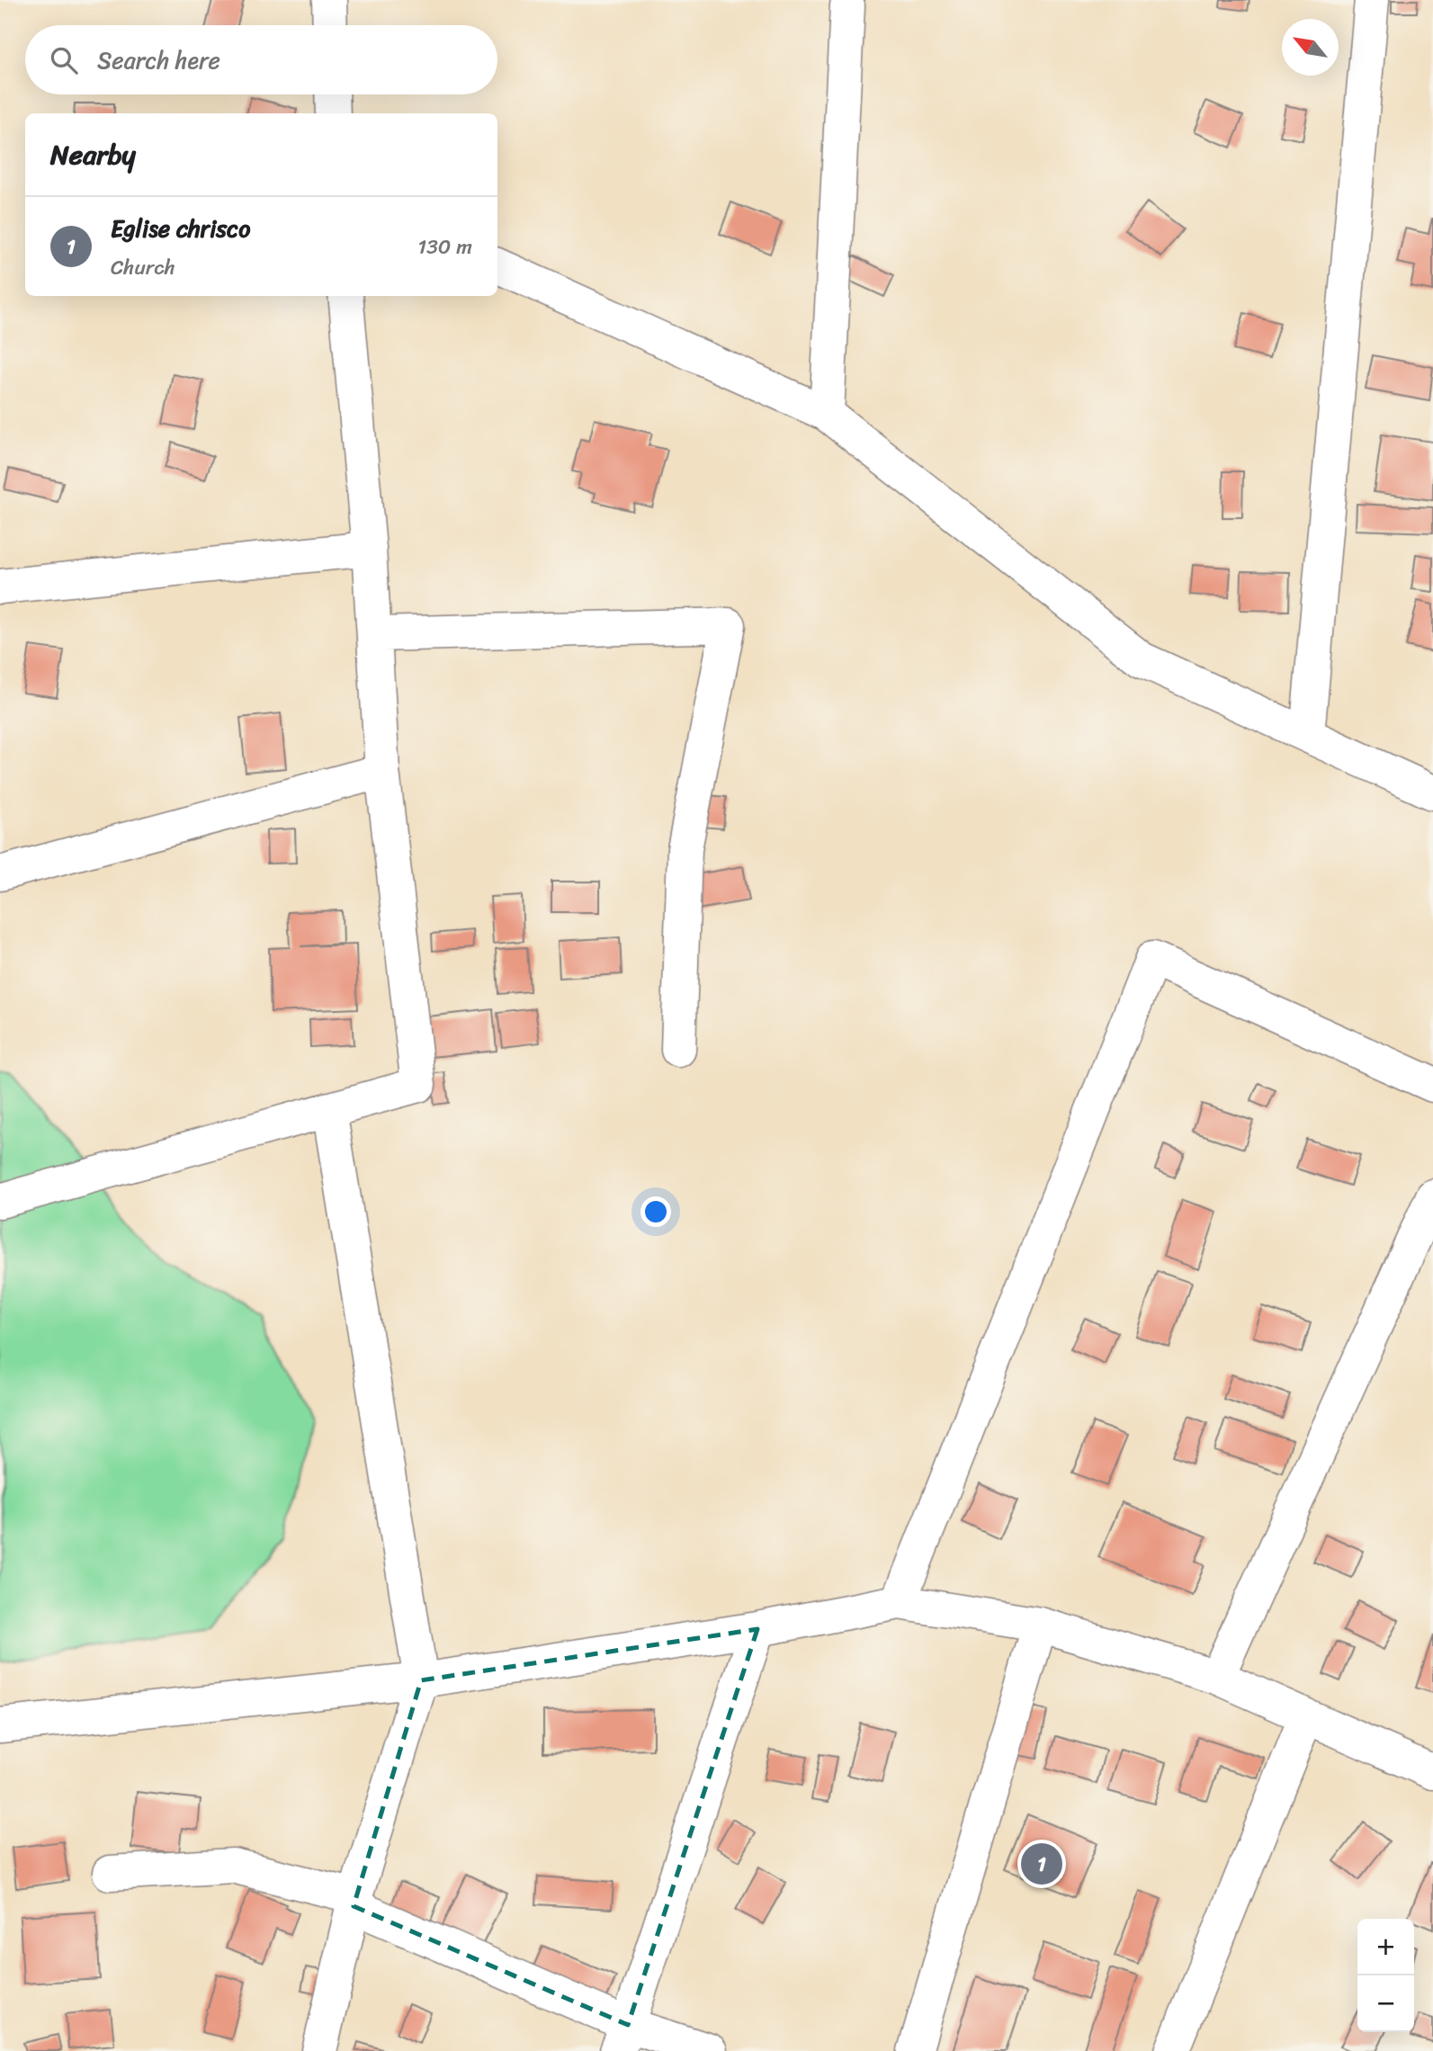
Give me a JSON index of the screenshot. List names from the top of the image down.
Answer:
{
  "north": "top left",
  "page": {
    "search": "Search here",
    "heading": "Nearby",
    "list": [
      {
        "mark": "1",
        "name": "Eglise chrisco",
        "note": "Church",
        "value": "130 m"
      }
    ],
    "pins": "1",
    "map_buttons": ["+", "−"]
  }
}
